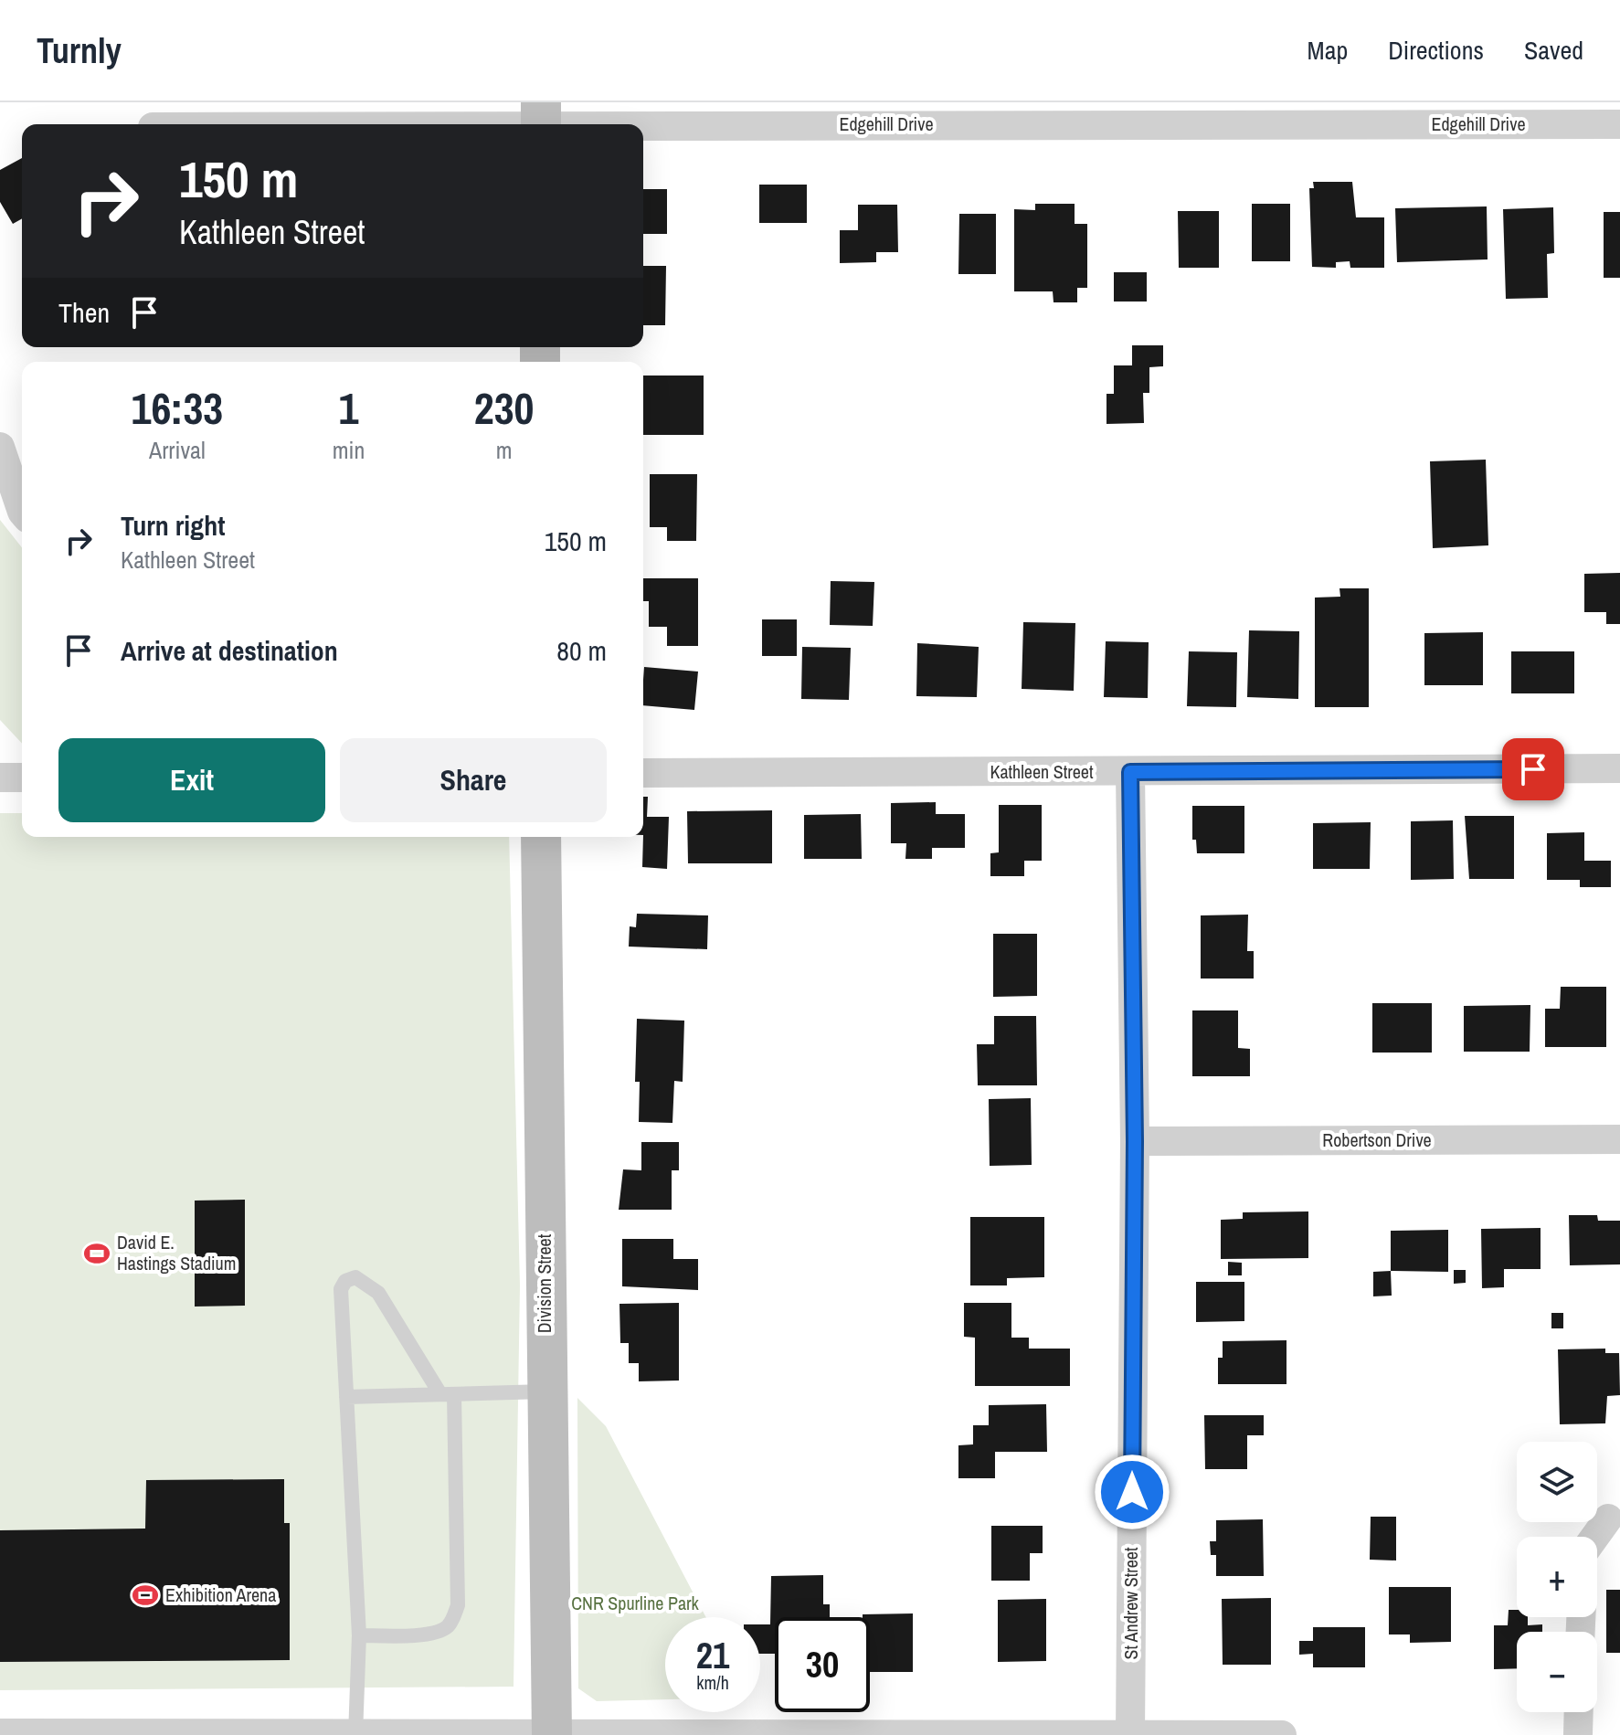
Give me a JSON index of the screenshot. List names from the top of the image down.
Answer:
{
  "streets": {
    "street": [
      "Edgehill Drive",
      "Kathleen Street",
      "Robertson Drive",
      "Division Street",
      "St Andrew Street"
    ]
  },
  "crossings": [
    ["Kathleen Street", "St Andrew Street"],
    ["Robertson Drive", "St Andrew Street"]
  ],
  "parks": ["CNR Spurline Park"],
  "places": {
    "sports": ["David E. Hastings Stadium", "Exhibition Arena"]
  },
  "page": {
    "header": "Turnly",
    "nav": ["Map", "Directions", "Saved"],
    "turn": ["150 m", "Kathleen Street"],
    "then": "Then",
    "eta": [
      "16:33",
      "Arrival",
      "1",
      "min",
      "230",
      "m"
    ],
    "list": [
      {
        "name": "Turn right",
        "note": "Kathleen Street",
        "value": "150 m"
      },
      {
        "name": "Arrive at destination",
        "value": "80 m"
      }
    ],
    "buttons": ["Exit", "Share"],
    "map_buttons": ["+", "−"],
    "speed": "21 km/h",
    "limit": "30"
  }
}
